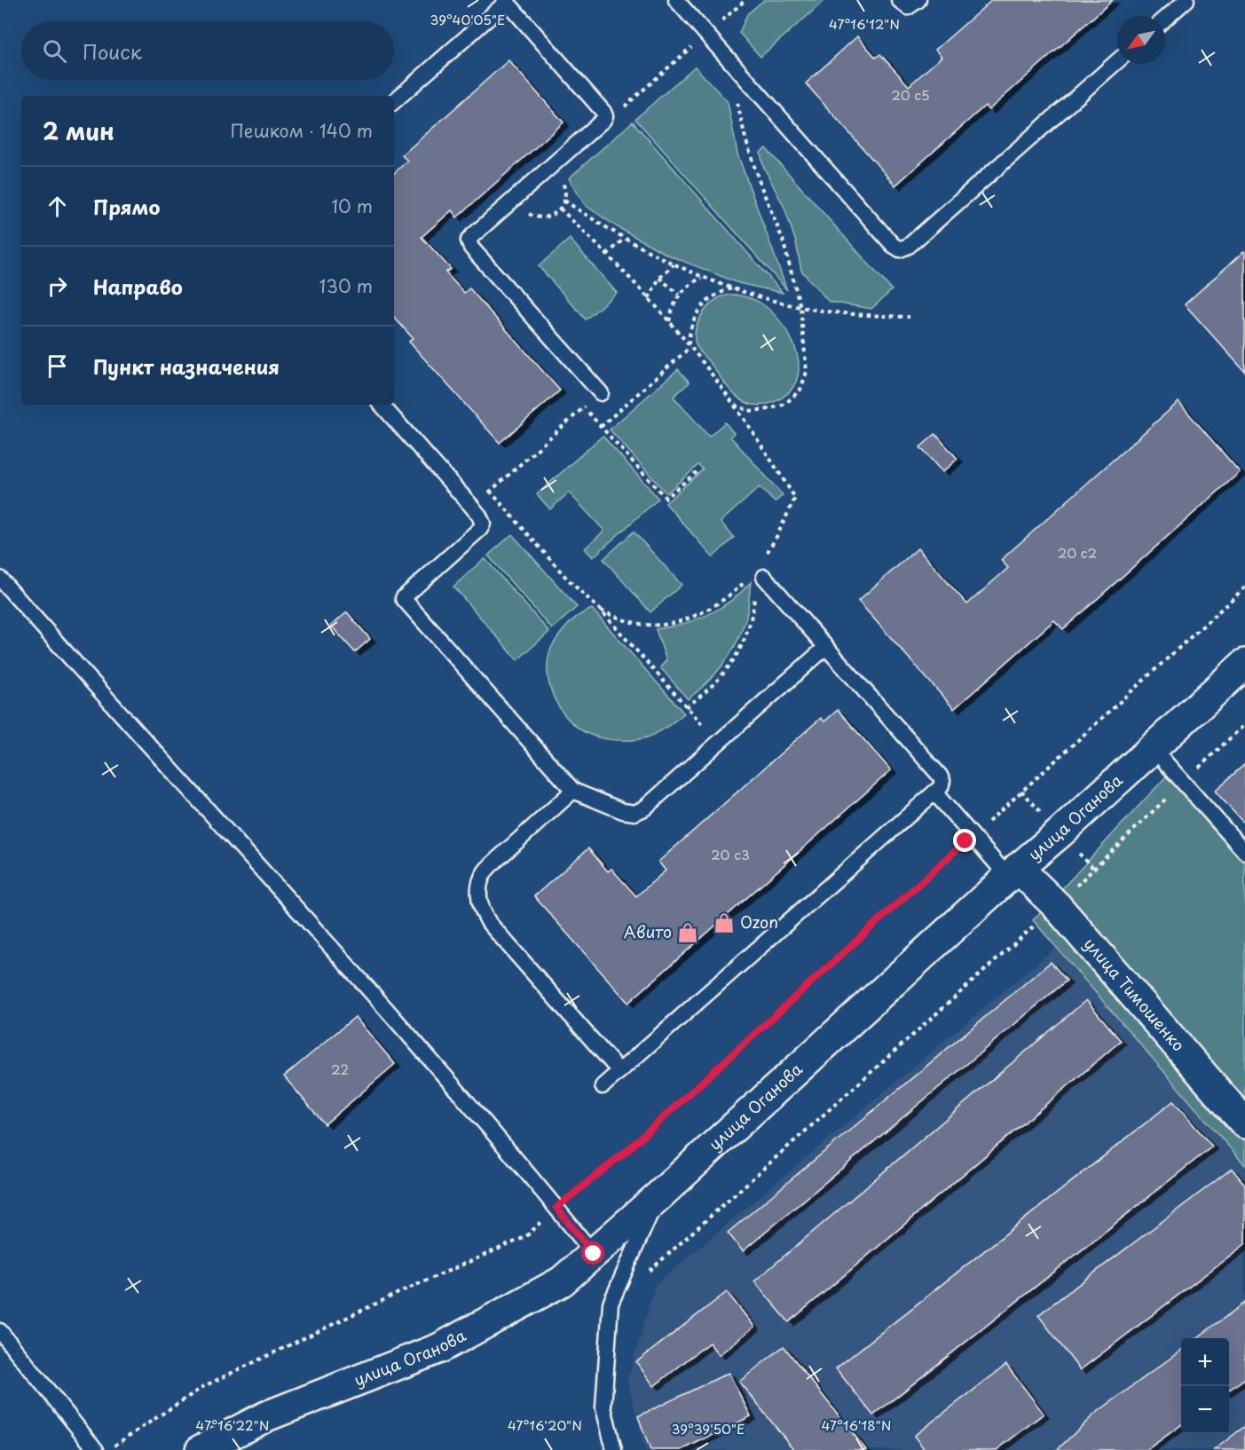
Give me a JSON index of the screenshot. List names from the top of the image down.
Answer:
{
  "streets": {
    "main road": ["улица Оганова", "улица Тимошенко"]
  },
  "crossings": [
    ["улица Оганова", "улица Тимошенко"]
  ],
  "places": {
    "shop": ["Ozon", "Авито"]
  },
  "house_numbers": [
    "20 с5",
    "20 с2",
    "20 с3",
    "22"
  ],
  "north": "bottom left",
  "page": {
    "search": "Поиск",
    "heading": ["2 мин", "Пешком · 140 m"],
    "list": [
      ["Прямо", "10 m"],
      ["Направо", "130 m"],
      "Пункт назначения"
    ],
    "map_buttons": ["+", "−"]
  },
  "coordinates": [
    "39°40'05\"E",
    "47°16'12\"N",
    "47°16'22\"N",
    "47°16'20\"N",
    "47°16'18\"N",
    "39°39'50\"E"
  ]
}
